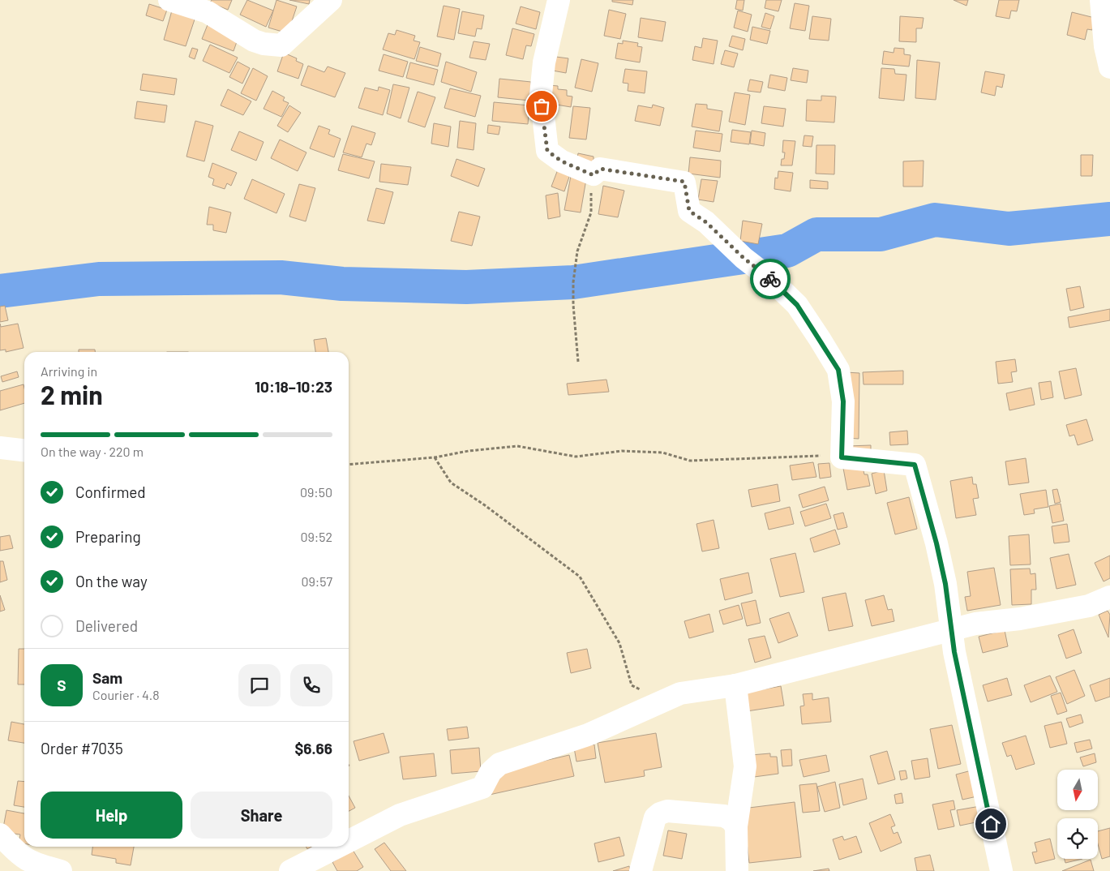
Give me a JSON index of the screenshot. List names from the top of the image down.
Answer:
{
  "north": "bottom",
  "page": {
    "heading": ["2 min", "Arriving in", "10:18–10:23"],
    "panel": [
      "Sam",
      "Courier · 4.8",
      "Order #7035",
      "$6.66"
    ],
    "bar": "On the way · 220 m",
    "list": [
      ["Confirmed", "09:50"],
      ["Preparing", "09:52"],
      ["On the way", "09:57"],
      "Delivered"
    ],
    "round": "S",
    "buttons": ["Help", "Share"]
  }
}
